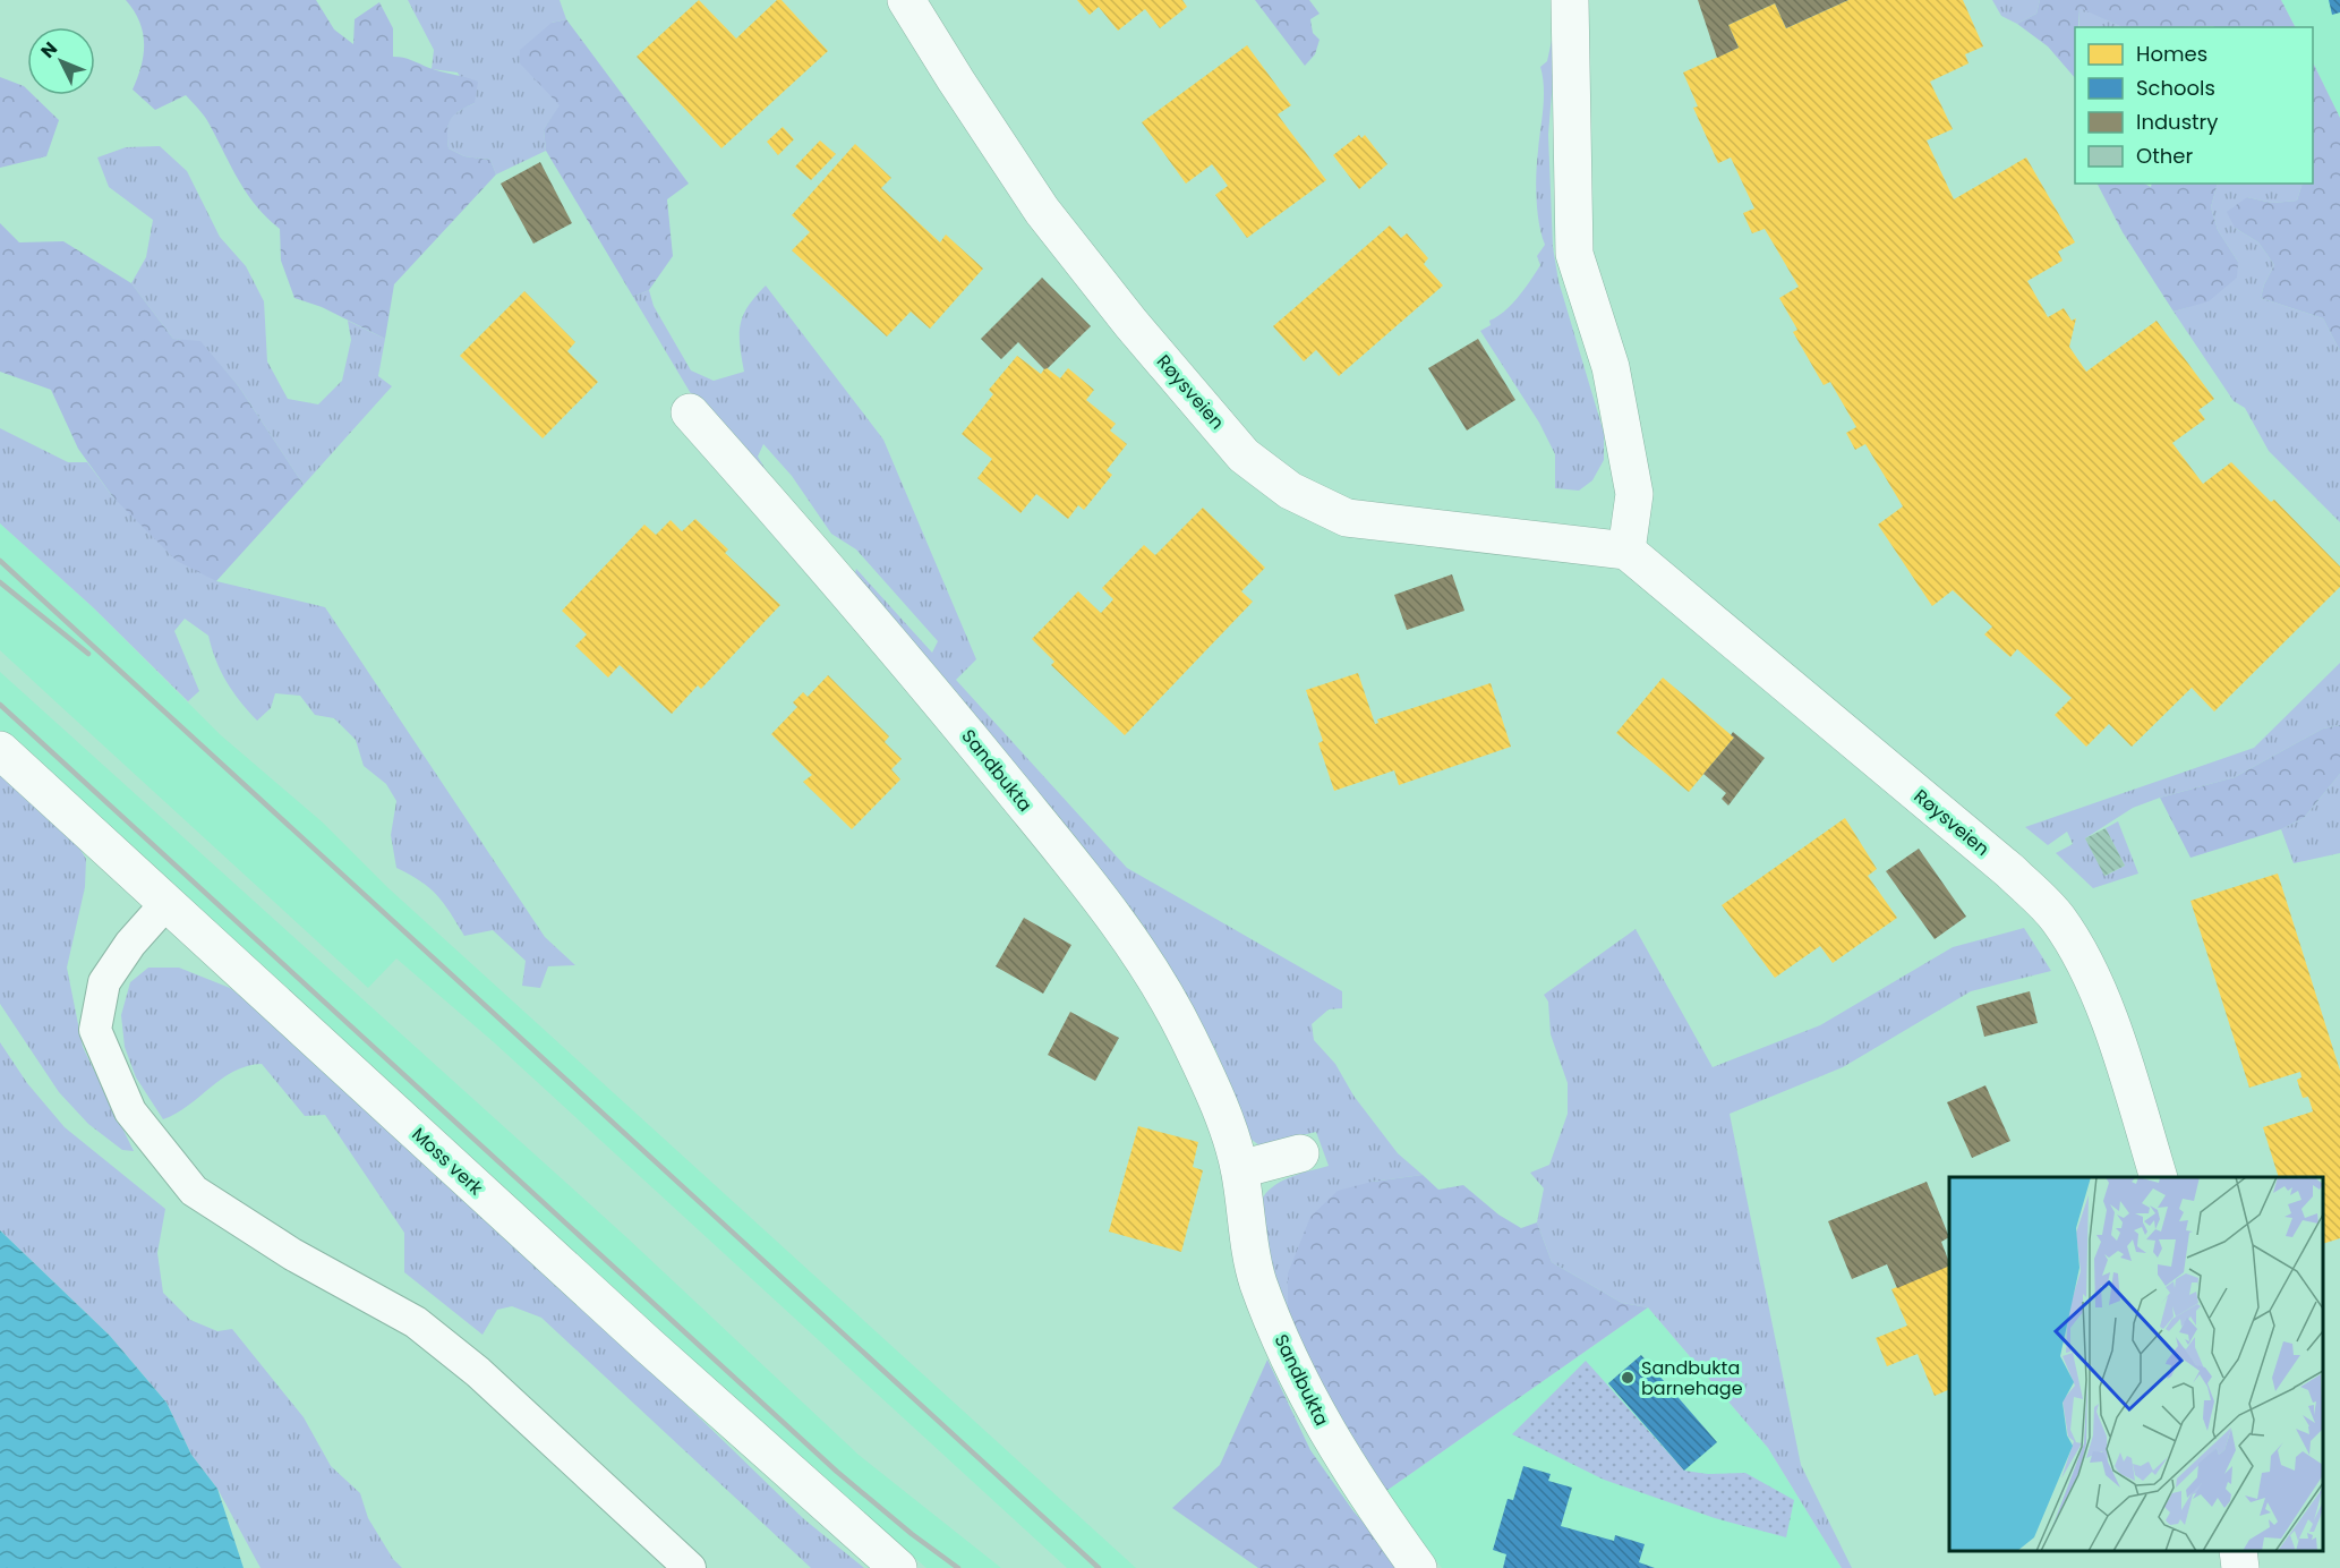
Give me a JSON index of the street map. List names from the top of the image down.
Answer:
{
  "streets": {
    "street": ["Røysveien", "Sandbukta", "Moss verk"]
  },
  "places": ["Sandbukta barnehage"],
  "legend": [
    "Homes",
    "Schools",
    "Industry",
    "Other"
  ],
  "north": "top left"
}
